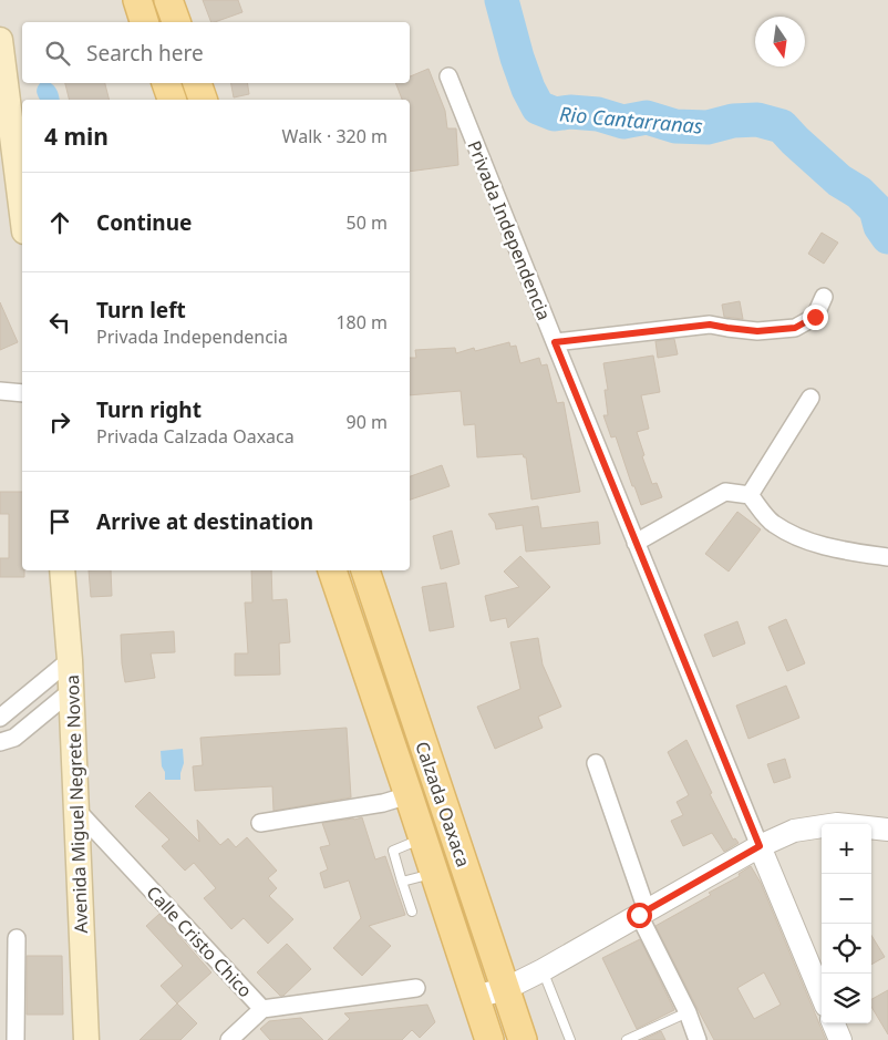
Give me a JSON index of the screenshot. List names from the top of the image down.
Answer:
{
  "streets": {
    "main road": ["Avenida Miguel Negrete Novoa", "Calzada Oaxaca"],
    "street": ["Privada Independencia", "Calle Cristo Chico"]
  },
  "crossings": [
    ["Avenida Miguel Negrete Novoa", "Calle Cristo Chico"]
  ],
  "water": ["Rio Cantarranas"],
  "north": "bottom",
  "page": {
    "search": "Search here",
    "heading": ["4 min", "Walk · 320 m"],
    "list": [
      ["Continue", "50 m"],
      ["Turn left", "Privada Independencia", "180 m"],
      ["Turn right", "Privada Calzada Oaxaca", "90 m"],
      "Arrive at destination"
    ],
    "map_buttons": ["+", "−"]
  }
}
